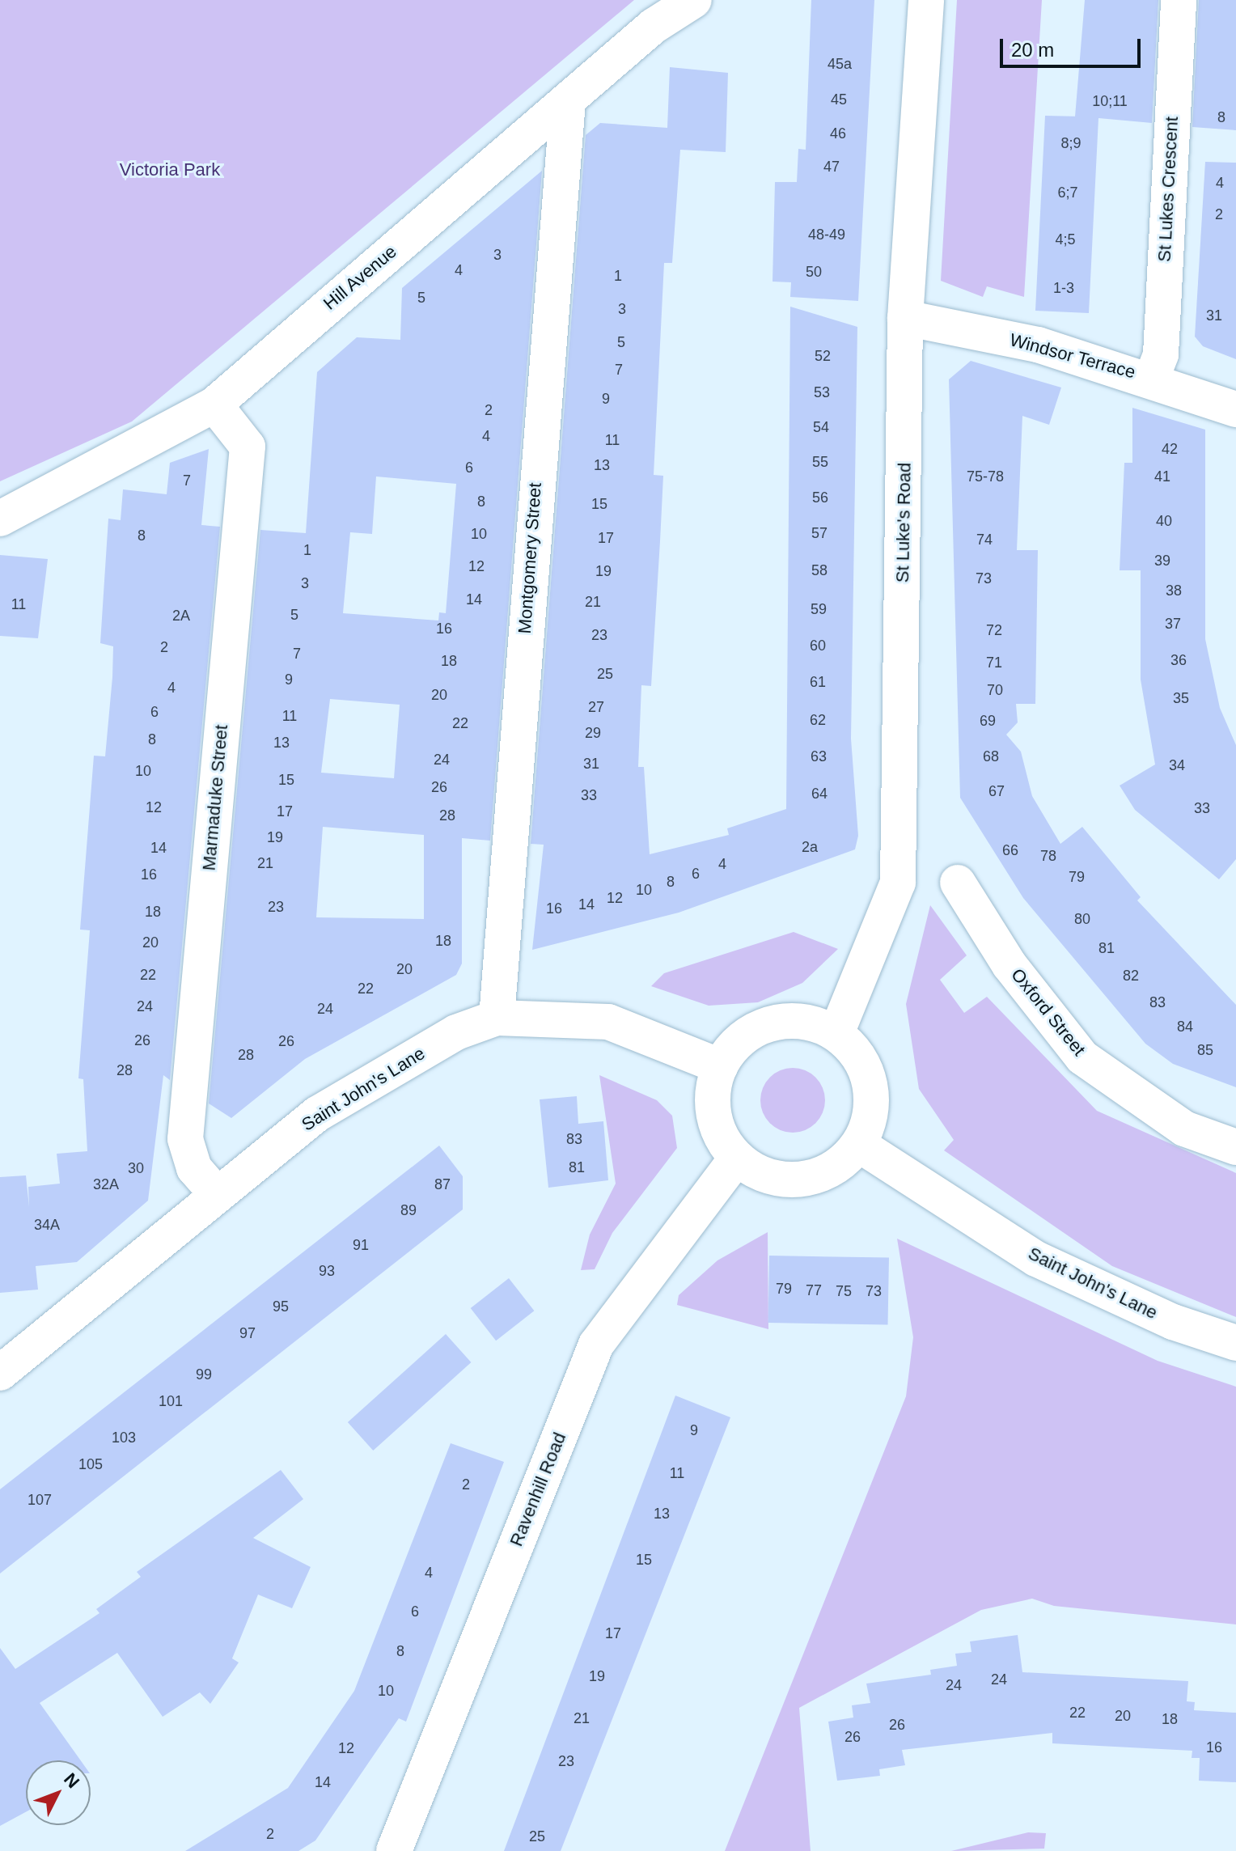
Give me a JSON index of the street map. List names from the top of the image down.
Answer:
{
  "streets": {
    "street": [
      "St Lukes Crescent",
      "Hill Avenue",
      "Windsor Terrace",
      "St Luke's Road",
      "Montgomery Street",
      "Marmaduke Street",
      "Oxford Street",
      "Saint John's Lane",
      "Ravenhill Road"
    ]
  },
  "crossings": [
    ["St Lukes Crescent", "Windsor Terrace"],
    ["Hill Avenue", "Montgomery Street"],
    ["Hill Avenue", "Marmaduke Street"],
    ["Windsor Terrace", "St Luke's Road"],
    ["St Luke's Road", "Saint John's Lane"],
    ["St Luke's Road", "Ravenhill Road"],
    ["Montgomery Street", "Saint John's Lane"],
    ["Marmaduke Street", "Saint John's Lane"],
    ["Saint John's Lane", "Ravenhill Road"]
  ],
  "parks": ["Victoria Park"],
  "house_numbers": [
    "45a",
    "45",
    "10;11",
    "8",
    "46",
    "8;9",
    "47",
    "4",
    "6;7",
    "2",
    "48-49",
    "4;5",
    "3",
    "4",
    "50",
    "1",
    "1-3",
    "5",
    "3",
    "31",
    "5",
    "52",
    "7",
    "53",
    "9",
    "2",
    "54",
    "4",
    "11",
    "42",
    "55",
    "13",
    "6",
    "75-78",
    "41",
    "7",
    "56",
    "8",
    "15",
    "40",
    "57",
    "10",
    "8",
    "17",
    "74",
    "1",
    "39",
    "12",
    "58",
    "19",
    "73",
    "3",
    "38",
    "14",
    "21",
    "11",
    "59",
    "5",
    "2A",
    "37",
    "16",
    "72",
    "23",
    "60",
    "2",
    "7",
    "36",
    "18",
    "71",
    "25",
    "9",
    "61",
    "4",
    "70",
    "20",
    "35",
    "27",
    "6",
    "11",
    "62",
    "69",
    "22",
    "29",
    "8",
    "13",
    "63",
    "68",
    "24",
    "31",
    "34",
    "10",
    "15",
    "26",
    "67",
    "64",
    "33",
    "12",
    "33",
    "17",
    "28",
    "19",
    "2a",
    "14",
    "66",
    "78",
    "21",
    "4",
    "6",
    "16",
    "79",
    "8",
    "10",
    "12",
    "14",
    "23",
    "16",
    "18",
    "80",
    "18",
    "20",
    "81",
    "20",
    "22",
    "82",
    "22",
    "83",
    "24",
    "24",
    "84",
    "26",
    "26",
    "85",
    "28",
    "28",
    "83",
    "81",
    "30",
    "32A",
    "87",
    "89",
    "34A",
    "91",
    "93",
    "79",
    "77",
    "75",
    "73",
    "95",
    "97",
    "99",
    "101",
    "9",
    "103",
    "105",
    "11",
    "2",
    "107",
    "13",
    "15",
    "4",
    "6",
    "17",
    "8",
    "19",
    "24",
    "24",
    "10",
    "22",
    "20",
    "21",
    "18",
    "26",
    "26",
    "16",
    "12",
    "23",
    "14",
    "2",
    "25"
  ],
  "scale_bar": "20 m",
  "north": "top right"
}
